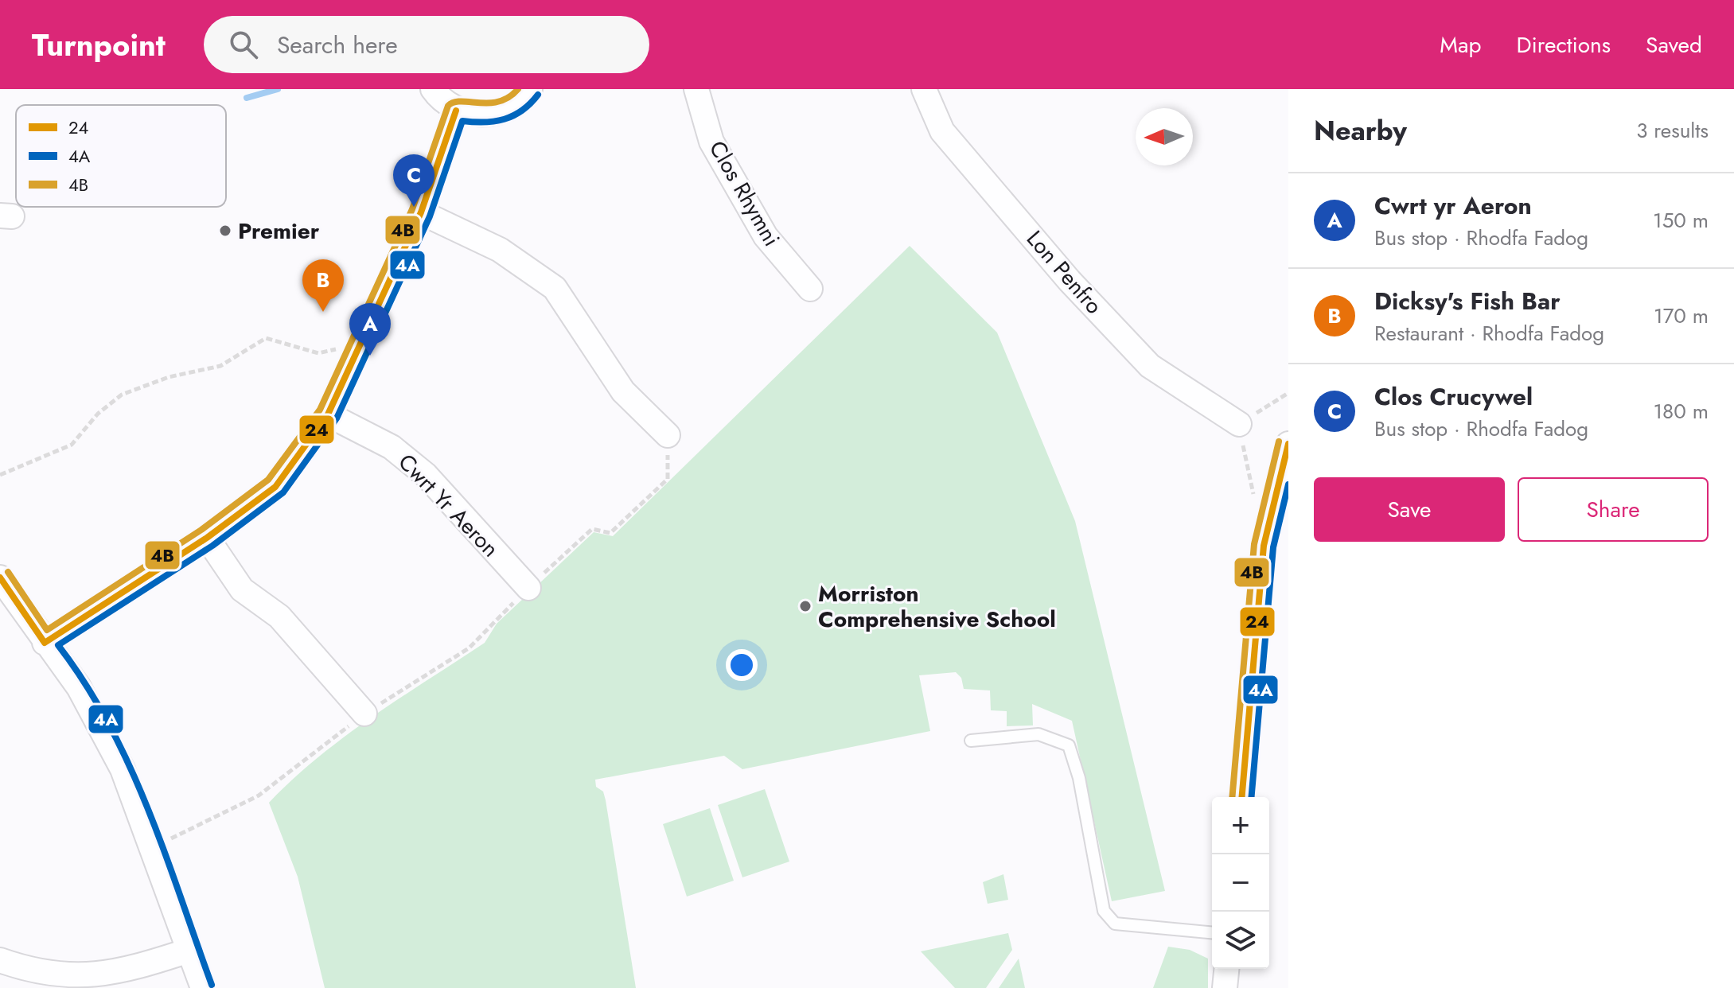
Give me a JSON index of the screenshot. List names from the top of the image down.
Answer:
{
  "streets": {
    "street": ["Clos Rhymni", "Lon Penfro", "Cwrt Yr Aeron"]
  },
  "places": ["Premier", "Morriston Comprehensive School"],
  "lines": ["transit line 4B", "transit line 4A", "transit line 24"],
  "legend": ["24", "4A", "4B"],
  "north": "left",
  "page": {
    "header": "Turnpoint",
    "search": "Search here",
    "nav": ["Map", "Directions", "Saved"],
    "heading": ["Nearby", "3 results"],
    "pins": ["C", "B", "A"],
    "list": [
      {
        "mark": "A",
        "name": "Cwrt yr Aeron",
        "note": "Bus stop · Rhodfa Fadog",
        "value": "150 m"
      },
      {
        "mark": "B",
        "name": "Dicksy's Fish Bar",
        "note": "Restaurant · Rhodfa Fadog",
        "value": "170 m"
      },
      {
        "mark": "C",
        "name": "Clos Crucywel",
        "note": "Bus stop · Rhodfa Fadog",
        "value": "180 m"
      }
    ],
    "buttons": ["Save", "Share"],
    "map_buttons": ["+", "−"]
  }
}
